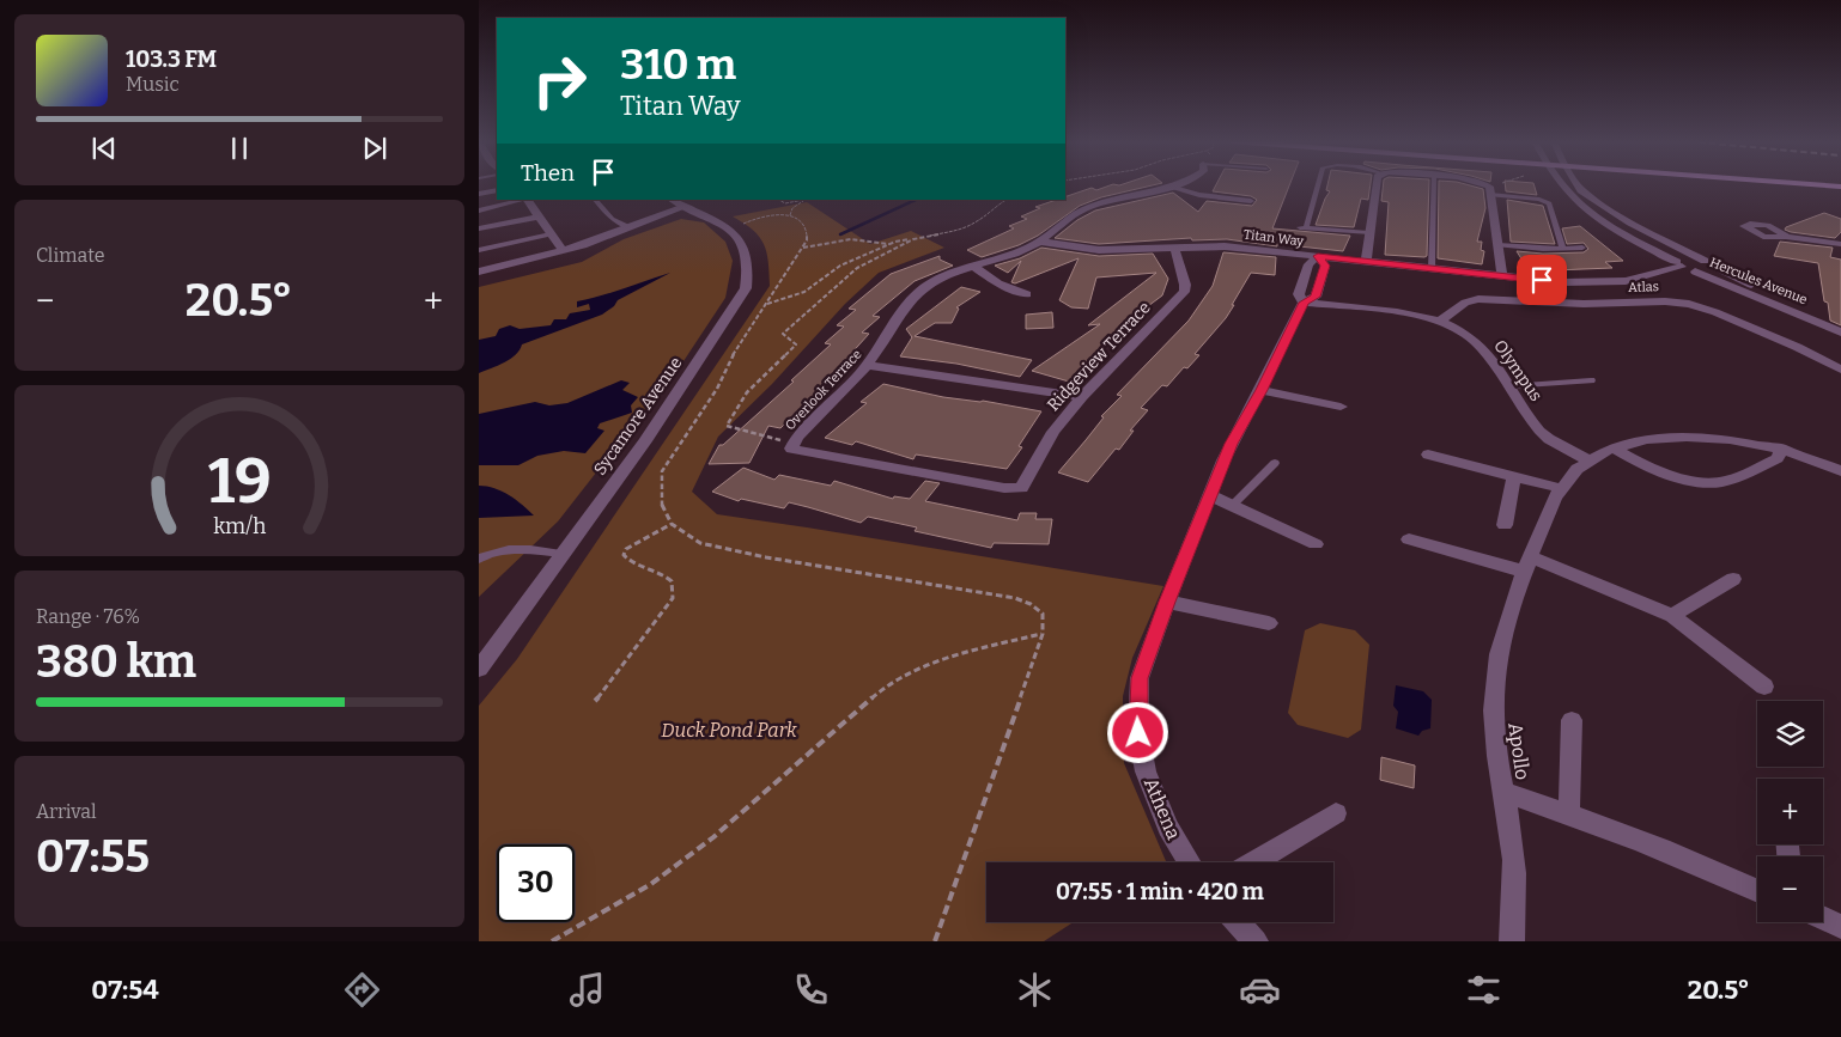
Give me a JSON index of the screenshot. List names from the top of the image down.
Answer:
{
  "streets": {
    "street": [
      "Titan Way",
      "Hercules Avenue",
      "Atlas",
      "Ridgeview Terrace",
      "Olympus",
      "Overlook Terrace",
      "Sycamore Avenue",
      "Apollo",
      "Athena"
    ]
  },
  "crossings": [
    ["Titan Way", "Hercules Avenue"],
    ["Titan Way", "Ridgeview Terrace"],
    ["Titan Way", "Overlook Terrace"],
    ["Titan Way", "Athena"],
    ["Atlas", "Olympus"],
    ["Ridgeview Terrace", "Overlook Terrace"],
    ["Olympus", "Apollo"],
    ["Olympus", "Athena"]
  ],
  "parks": ["Duck Pond Park"],
  "page": {
    "turn": ["310 m", "Titan Way"],
    "song": ["103.3 FM", "Music"],
    "then": "Then",
    "tile": [
      "Climate",
      ["Range · 76%", "380 km"],
      ["Arrival", "07:55"]
    ],
    "heat": ["−", "20.5°", "+"],
    "map_buttons": ["+", "−"],
    "limit": "30",
    "trip": "07:55 · 1 min · 420 m",
    "tabs": ["07:54", "20.5°"],
    "gauge": ["19", "km/h"]
  }
}
